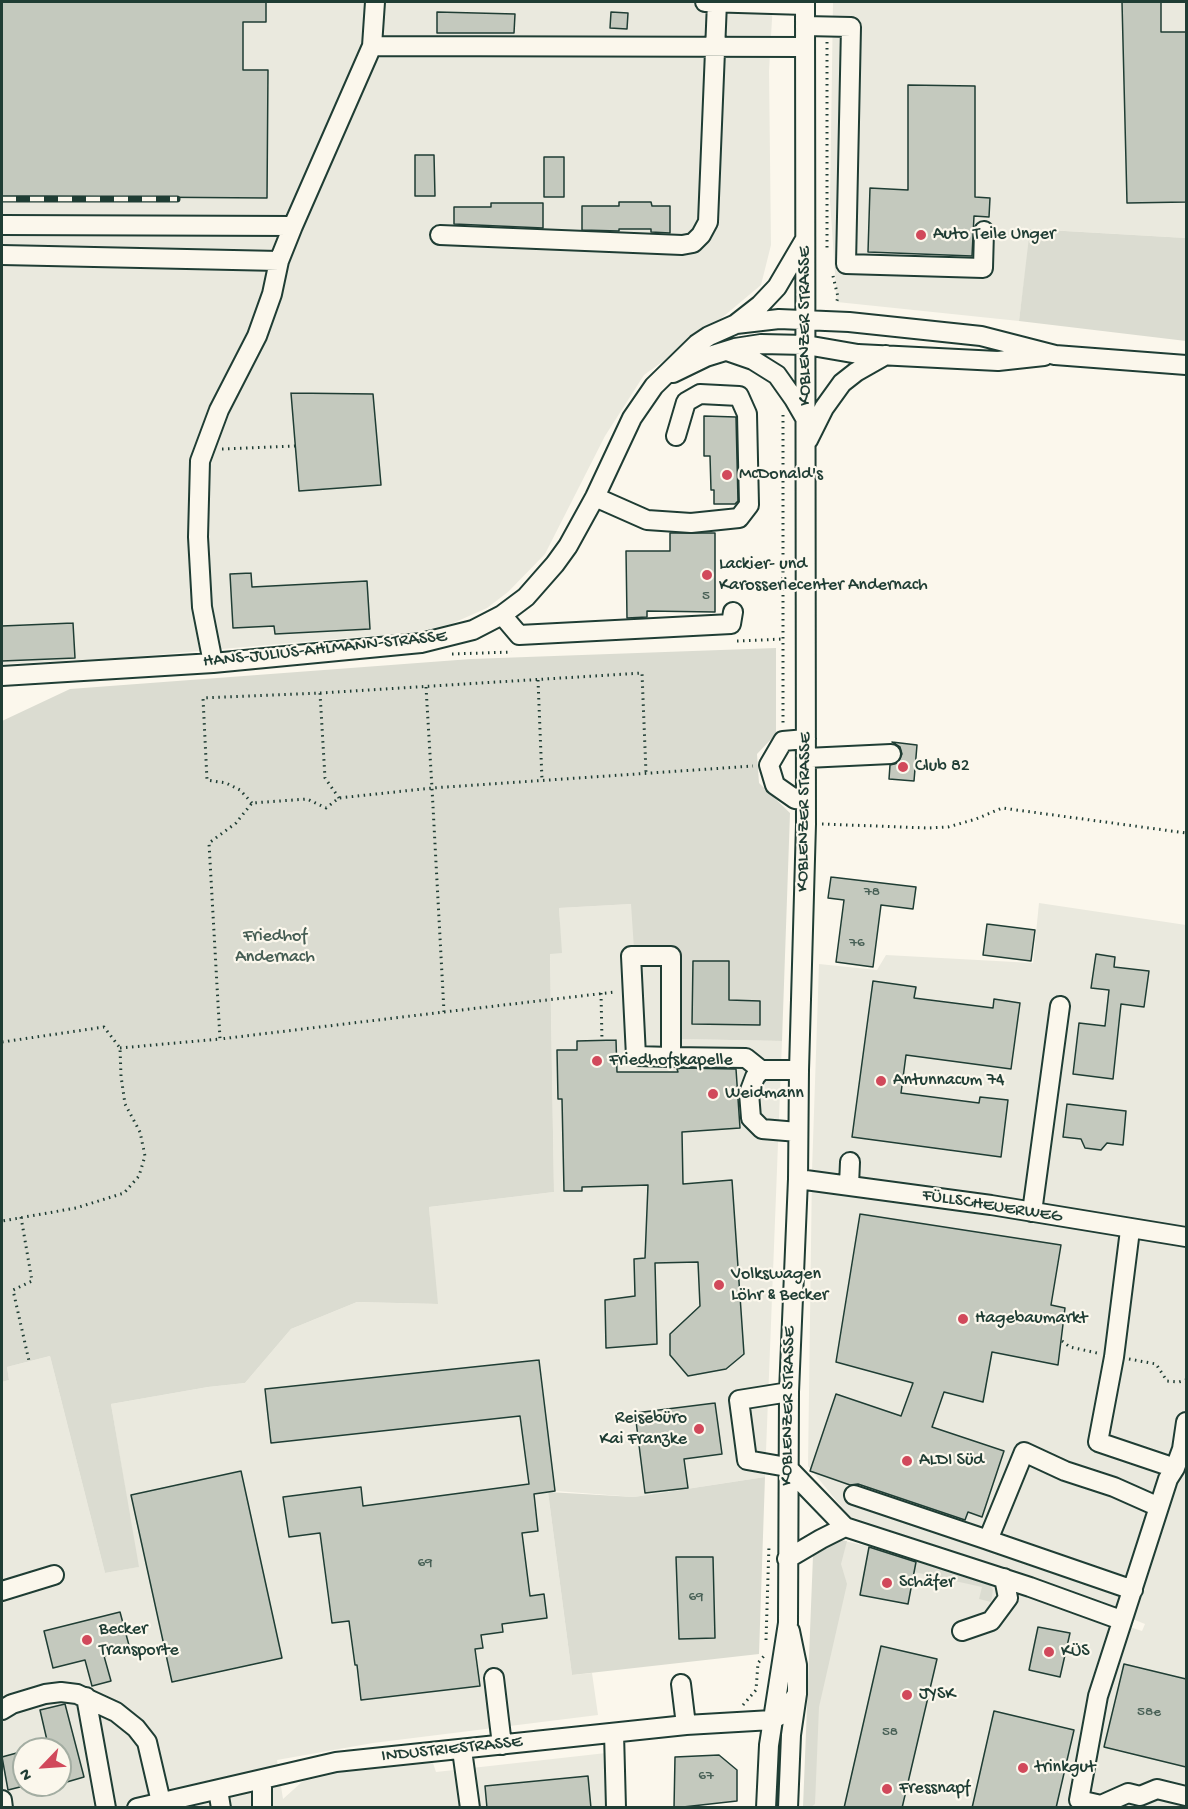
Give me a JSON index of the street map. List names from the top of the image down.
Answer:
{
  "streets": {
    "street": [
      "KOBLENZER STRASSE",
      "HANS-JULIUS-AHLMANN-STRASSE",
      "FÜLLSCHEUERWEG",
      "INDUSTRIESTRASSE"
    ]
  },
  "crossings": [
    ["KOBLENZER STRASSE", "HANS-JULIUS-AHLMANN-STRASSE"],
    ["KOBLENZER STRASSE", "FÜLLSCHEUERWEG"],
    ["KOBLENZER STRASSE", "INDUSTRIESTRASSE"]
  ],
  "parks": ["Friedhof Andernach"],
  "places": [
    "Auto Teile Unger",
    "McDonald's",
    "Lackier- und Karosseriecenter Andernach",
    "Club 82",
    "Friedhofskapelle",
    "Antunnacum 74",
    "Weidmann",
    "Volkswagen Löhr & Becker",
    "Hagebaumarkt",
    "Reisebüro Kai Franzke",
    "ALDI Süd",
    "Schäfer",
    "Becker Transporte",
    "KÜS",
    "JYSK",
    "trinkgut",
    "Fressnapf"
  ],
  "house_numbers": [
    "5",
    "78",
    "76",
    "69",
    "69",
    "58e",
    "58",
    "67"
  ],
  "north": "bottom left"
}
